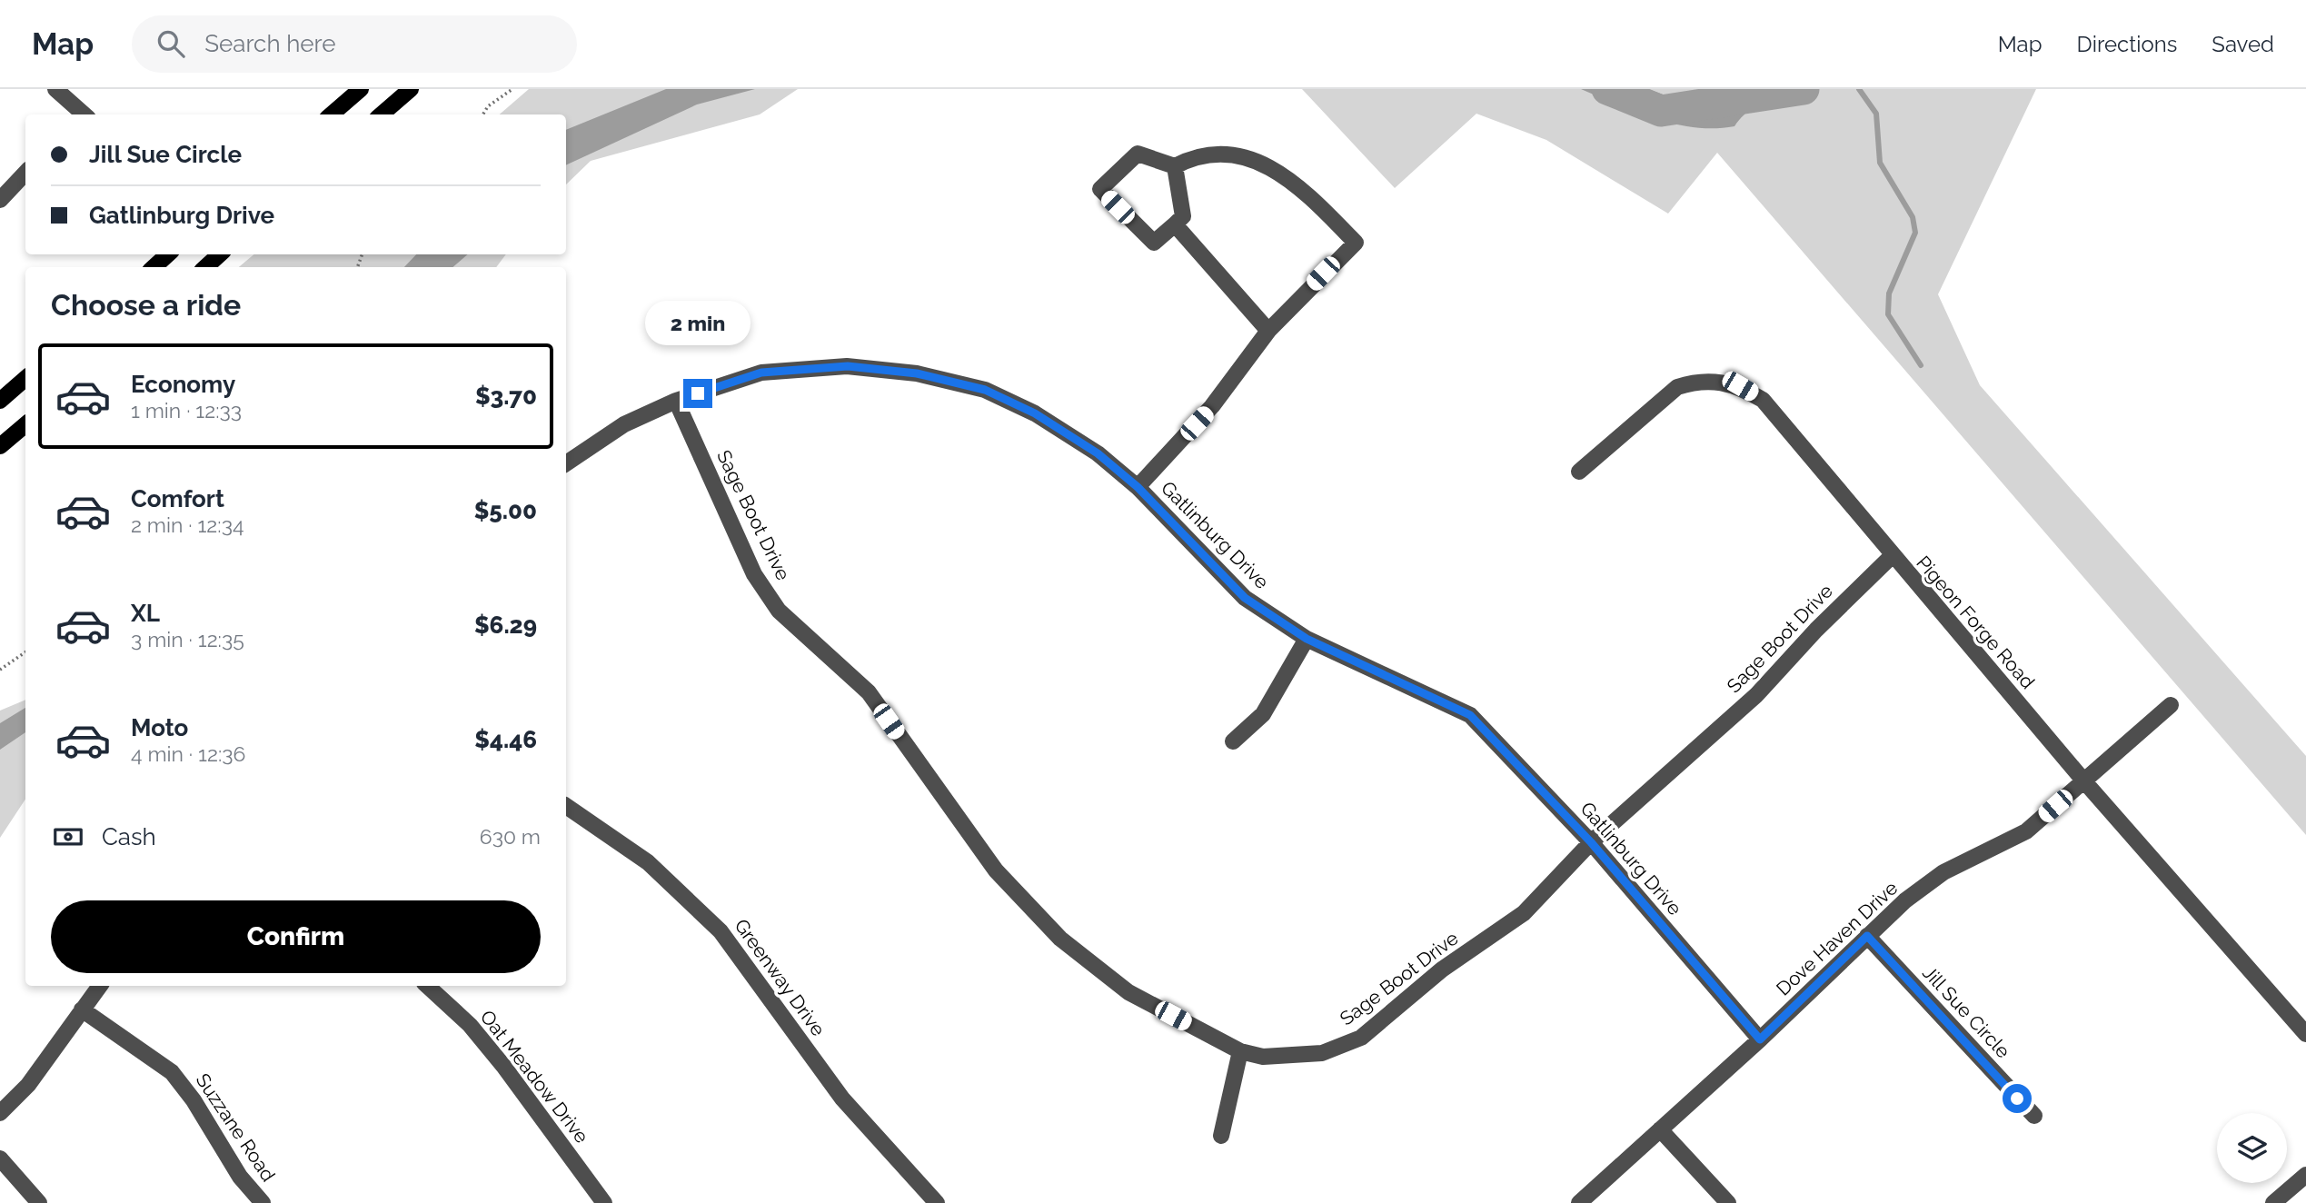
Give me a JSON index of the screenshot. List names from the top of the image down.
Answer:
{
  "streets": {
    "street": [
      "Sage Boot Drive",
      "Gatlinburg Drive",
      "Pigeon Forge Road",
      "Dove Haven Drive",
      "Greenway Drive",
      "Jill Sue Circle",
      "Oat Meadow Drive",
      "Suzzane Road"
    ]
  },
  "crossings": [
    ["Sage Boot Drive", "Gatlinburg Drive"],
    ["Sage Boot Drive", "Pigeon Forge Road"],
    ["Gatlinburg Drive", "Dove Haven Drive"],
    ["Pigeon Forge Road", "Dove Haven Drive"],
    ["Dove Haven Drive", "Jill Sue Circle"]
  ],
  "page": {
    "header": "Map",
    "search": "Search here",
    "nav": ["Map", "Directions", "Saved"],
    "banner": ["Jill Sue Circle", "Gatlinburg Drive"],
    "heading": "Choose a ride",
    "bubble": "2 min",
    "list": [
      {
        "name": "Economy",
        "note": "1 min · 12:33",
        "value": "$3.70"
      },
      {
        "name": "Comfort",
        "note": "2 min · 12:34",
        "value": "$5.00"
      },
      {
        "name": "XL",
        "note": "3 min · 12:35",
        "value": "$6.29"
      },
      {
        "name": "Moto",
        "note": "4 min · 12:36",
        "value": "$4.46"
      }
    ],
    "pay": ["Cash", "630 m"],
    "buttons": "Confirm"
  }
}
